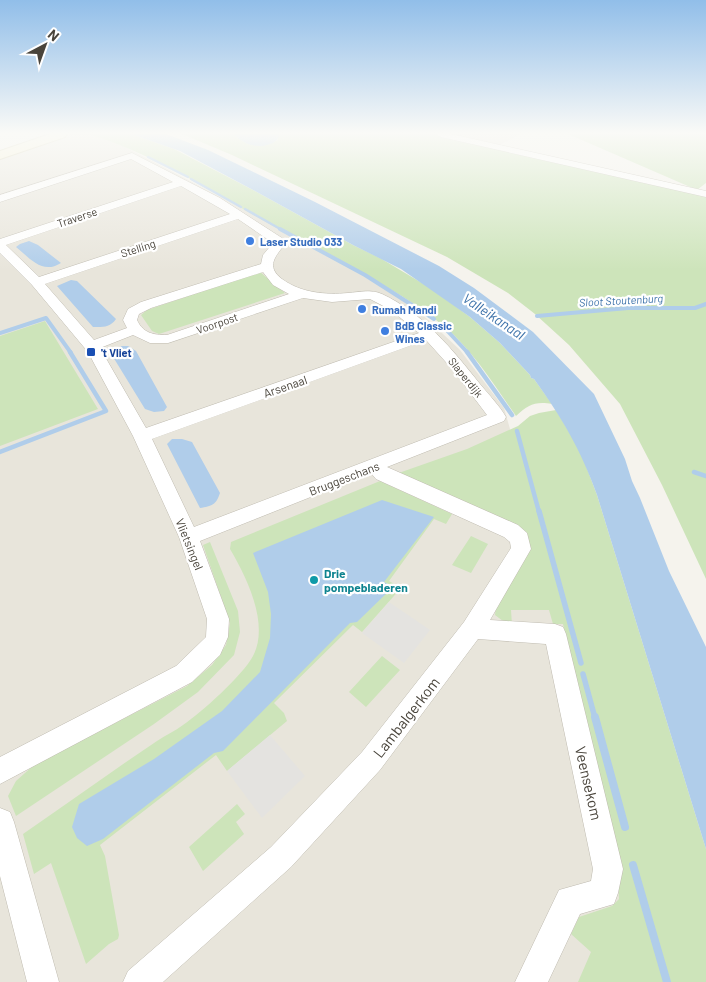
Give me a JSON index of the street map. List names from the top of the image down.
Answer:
{
  "streets": {
    "street": [
      "Traverse",
      "Stelling",
      "Voorpost",
      "Slaperdijk",
      "Arsenaal",
      "Bruggeschans",
      "Vlietsingel",
      "Lambalgerkom",
      "Veensekom"
    ]
  },
  "crossings": [
    ["Traverse", "Vlietsingel"],
    ["Stelling", "Vlietsingel"],
    ["Voorpost", "Slaperdijk"],
    ["Slaperdijk", "Arsenaal"],
    ["Slaperdijk", "Bruggeschans"],
    ["Arsenaal", "Vlietsingel"],
    ["Bruggeschans", "Vlietsingel"],
    ["Bruggeschans", "Lambalgerkom"],
    ["Lambalgerkom", "Veensekom"]
  ],
  "water": ["Sloot Stoutenburg", "Valleikanaal"],
  "places": {
    "other": [
      "Laser Studio 033",
      "Rumah Mandi",
      "BdB Classic Wines",
      "Drie pompebladeren"
    ],
    "transit": ["'t Vliet"]
  },
  "north": "top right"
}
